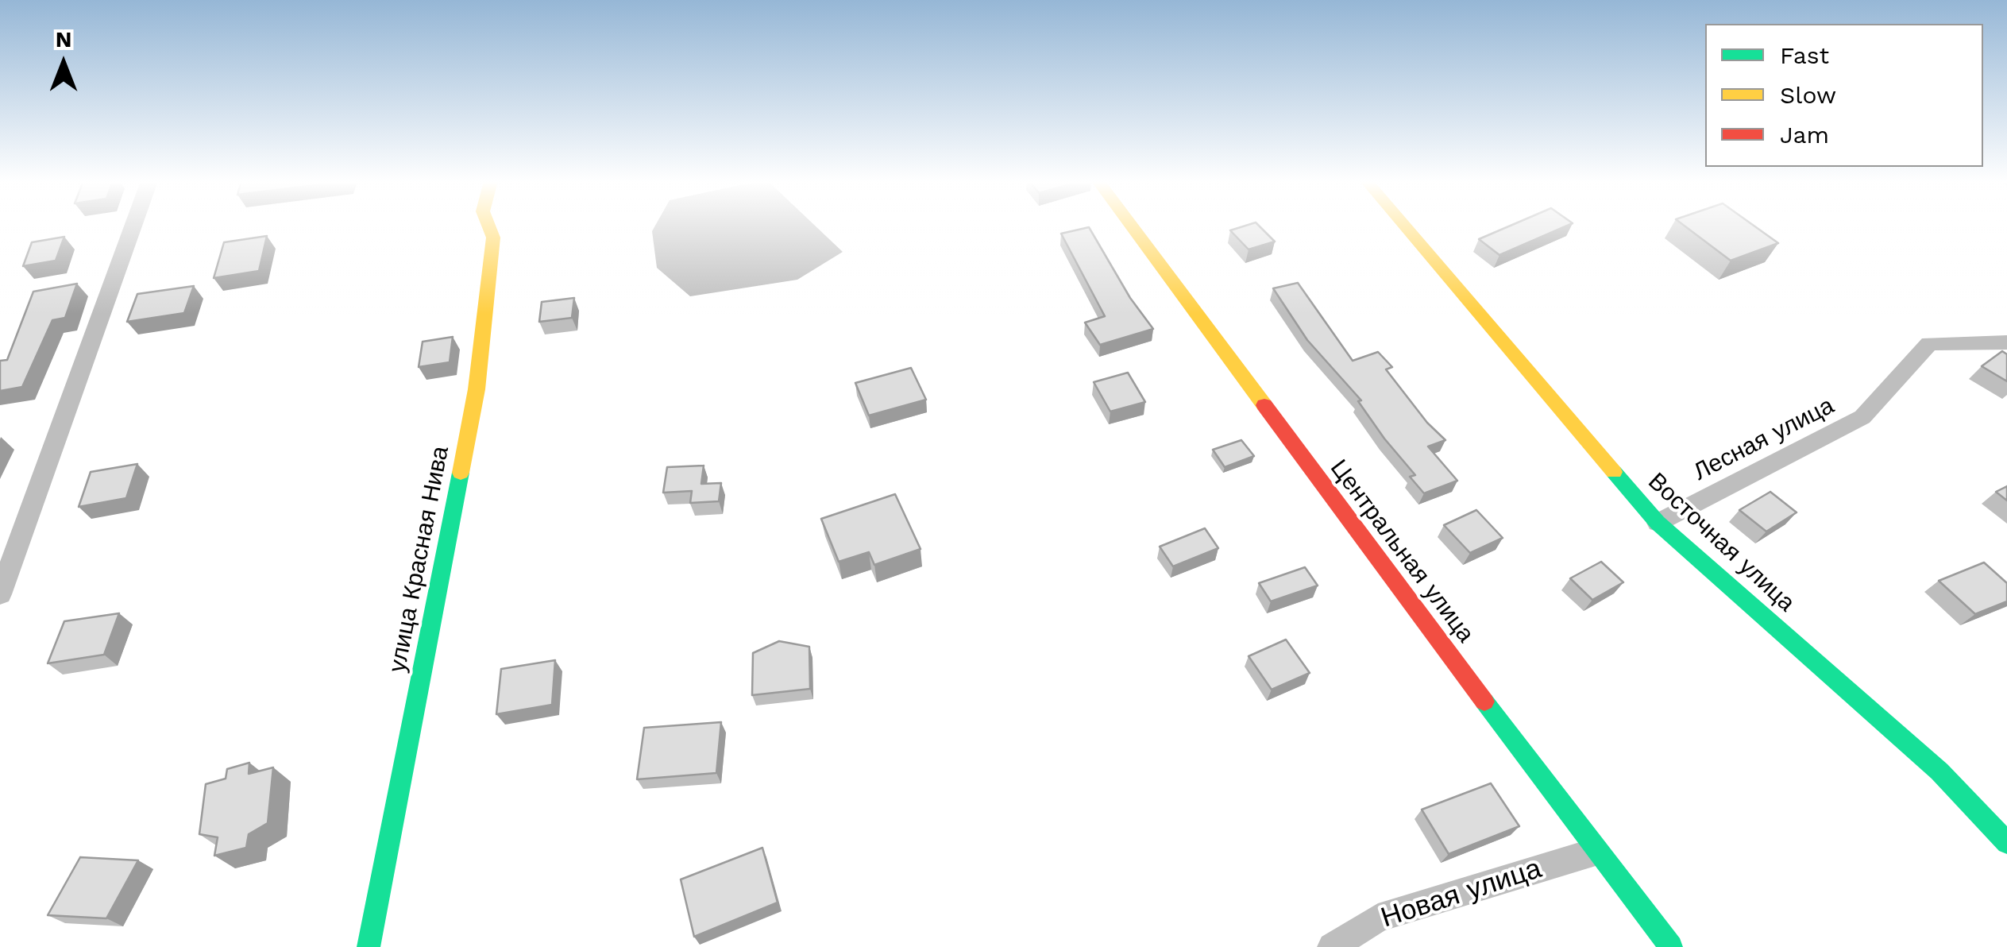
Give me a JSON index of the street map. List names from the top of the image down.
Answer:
{
  "streets": {
    "street": [
      "Лесная улица",
      "Восточная улица",
      "Центральная улица",
      "улица Красная Нива",
      "Новая улица"
    ]
  },
  "crossings": [
    ["Лесная улица", "Восточная улица"],
    ["Центральная улица", "Новая улица"]
  ],
  "legend": ["Fast", "Slow", "Jam"],
  "north": "top"
}
